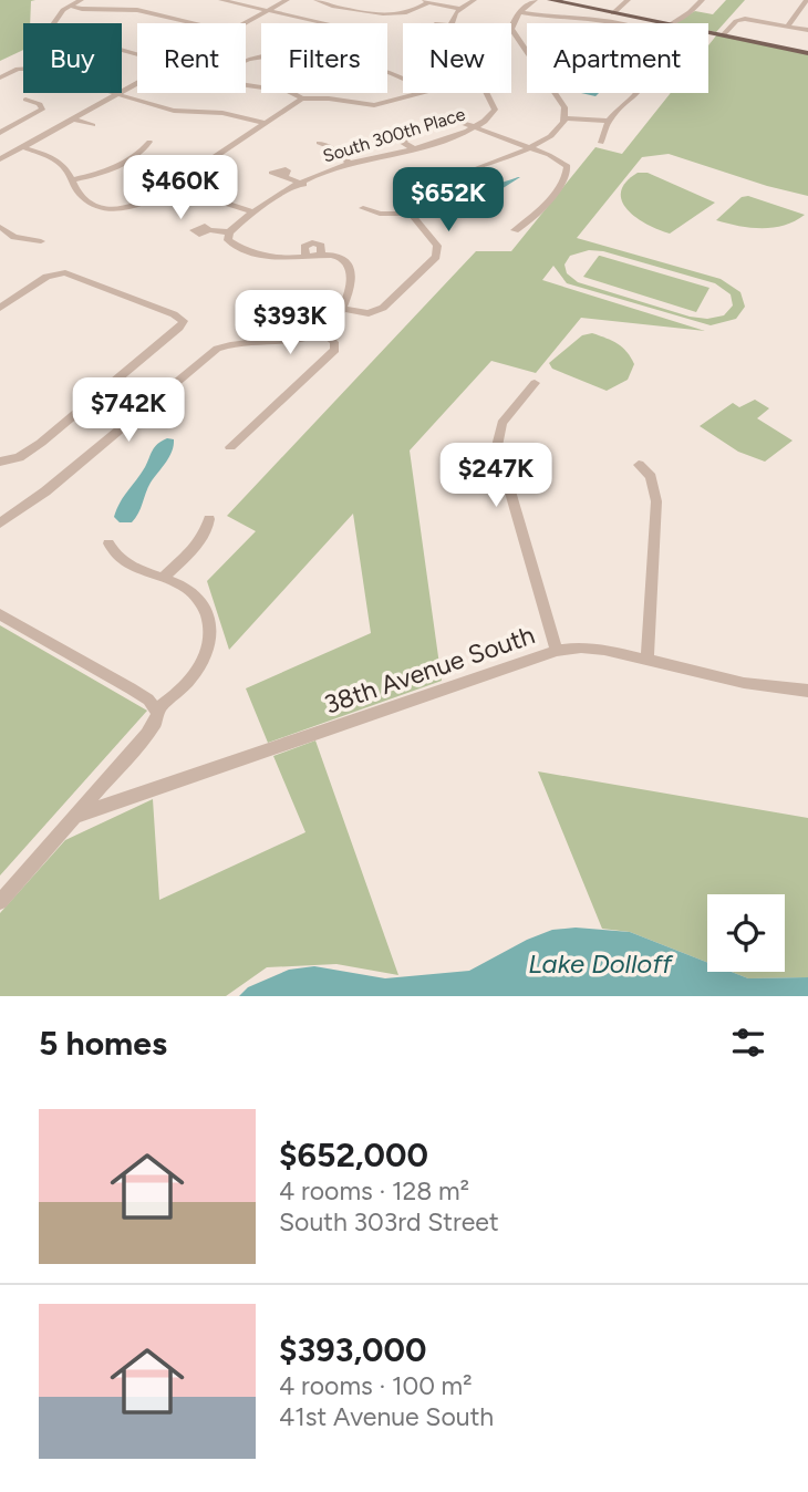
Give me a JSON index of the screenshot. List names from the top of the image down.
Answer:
{
  "streets": {
    "street": ["South 300th Place", "38th Avenue South"]
  },
  "water": ["Lake Dolloff"],
  "page": {
    "chip": [
      "Buy",
      "Rent",
      "Filters",
      "New",
      "Apartment"
    ],
    "price": [
      "$460K",
      "$652K",
      "$393K",
      "$742K",
      "$247K"
    ],
    "heading": "5 homes",
    "list": [
      {
        "name": "$652,000",
        "note": "4 rooms · 128 m² · South 303rd Street"
      },
      {
        "name": "$393,000",
        "note": "4 rooms · 100 m² · 41st Avenue South"
      }
    ]
  }
}
